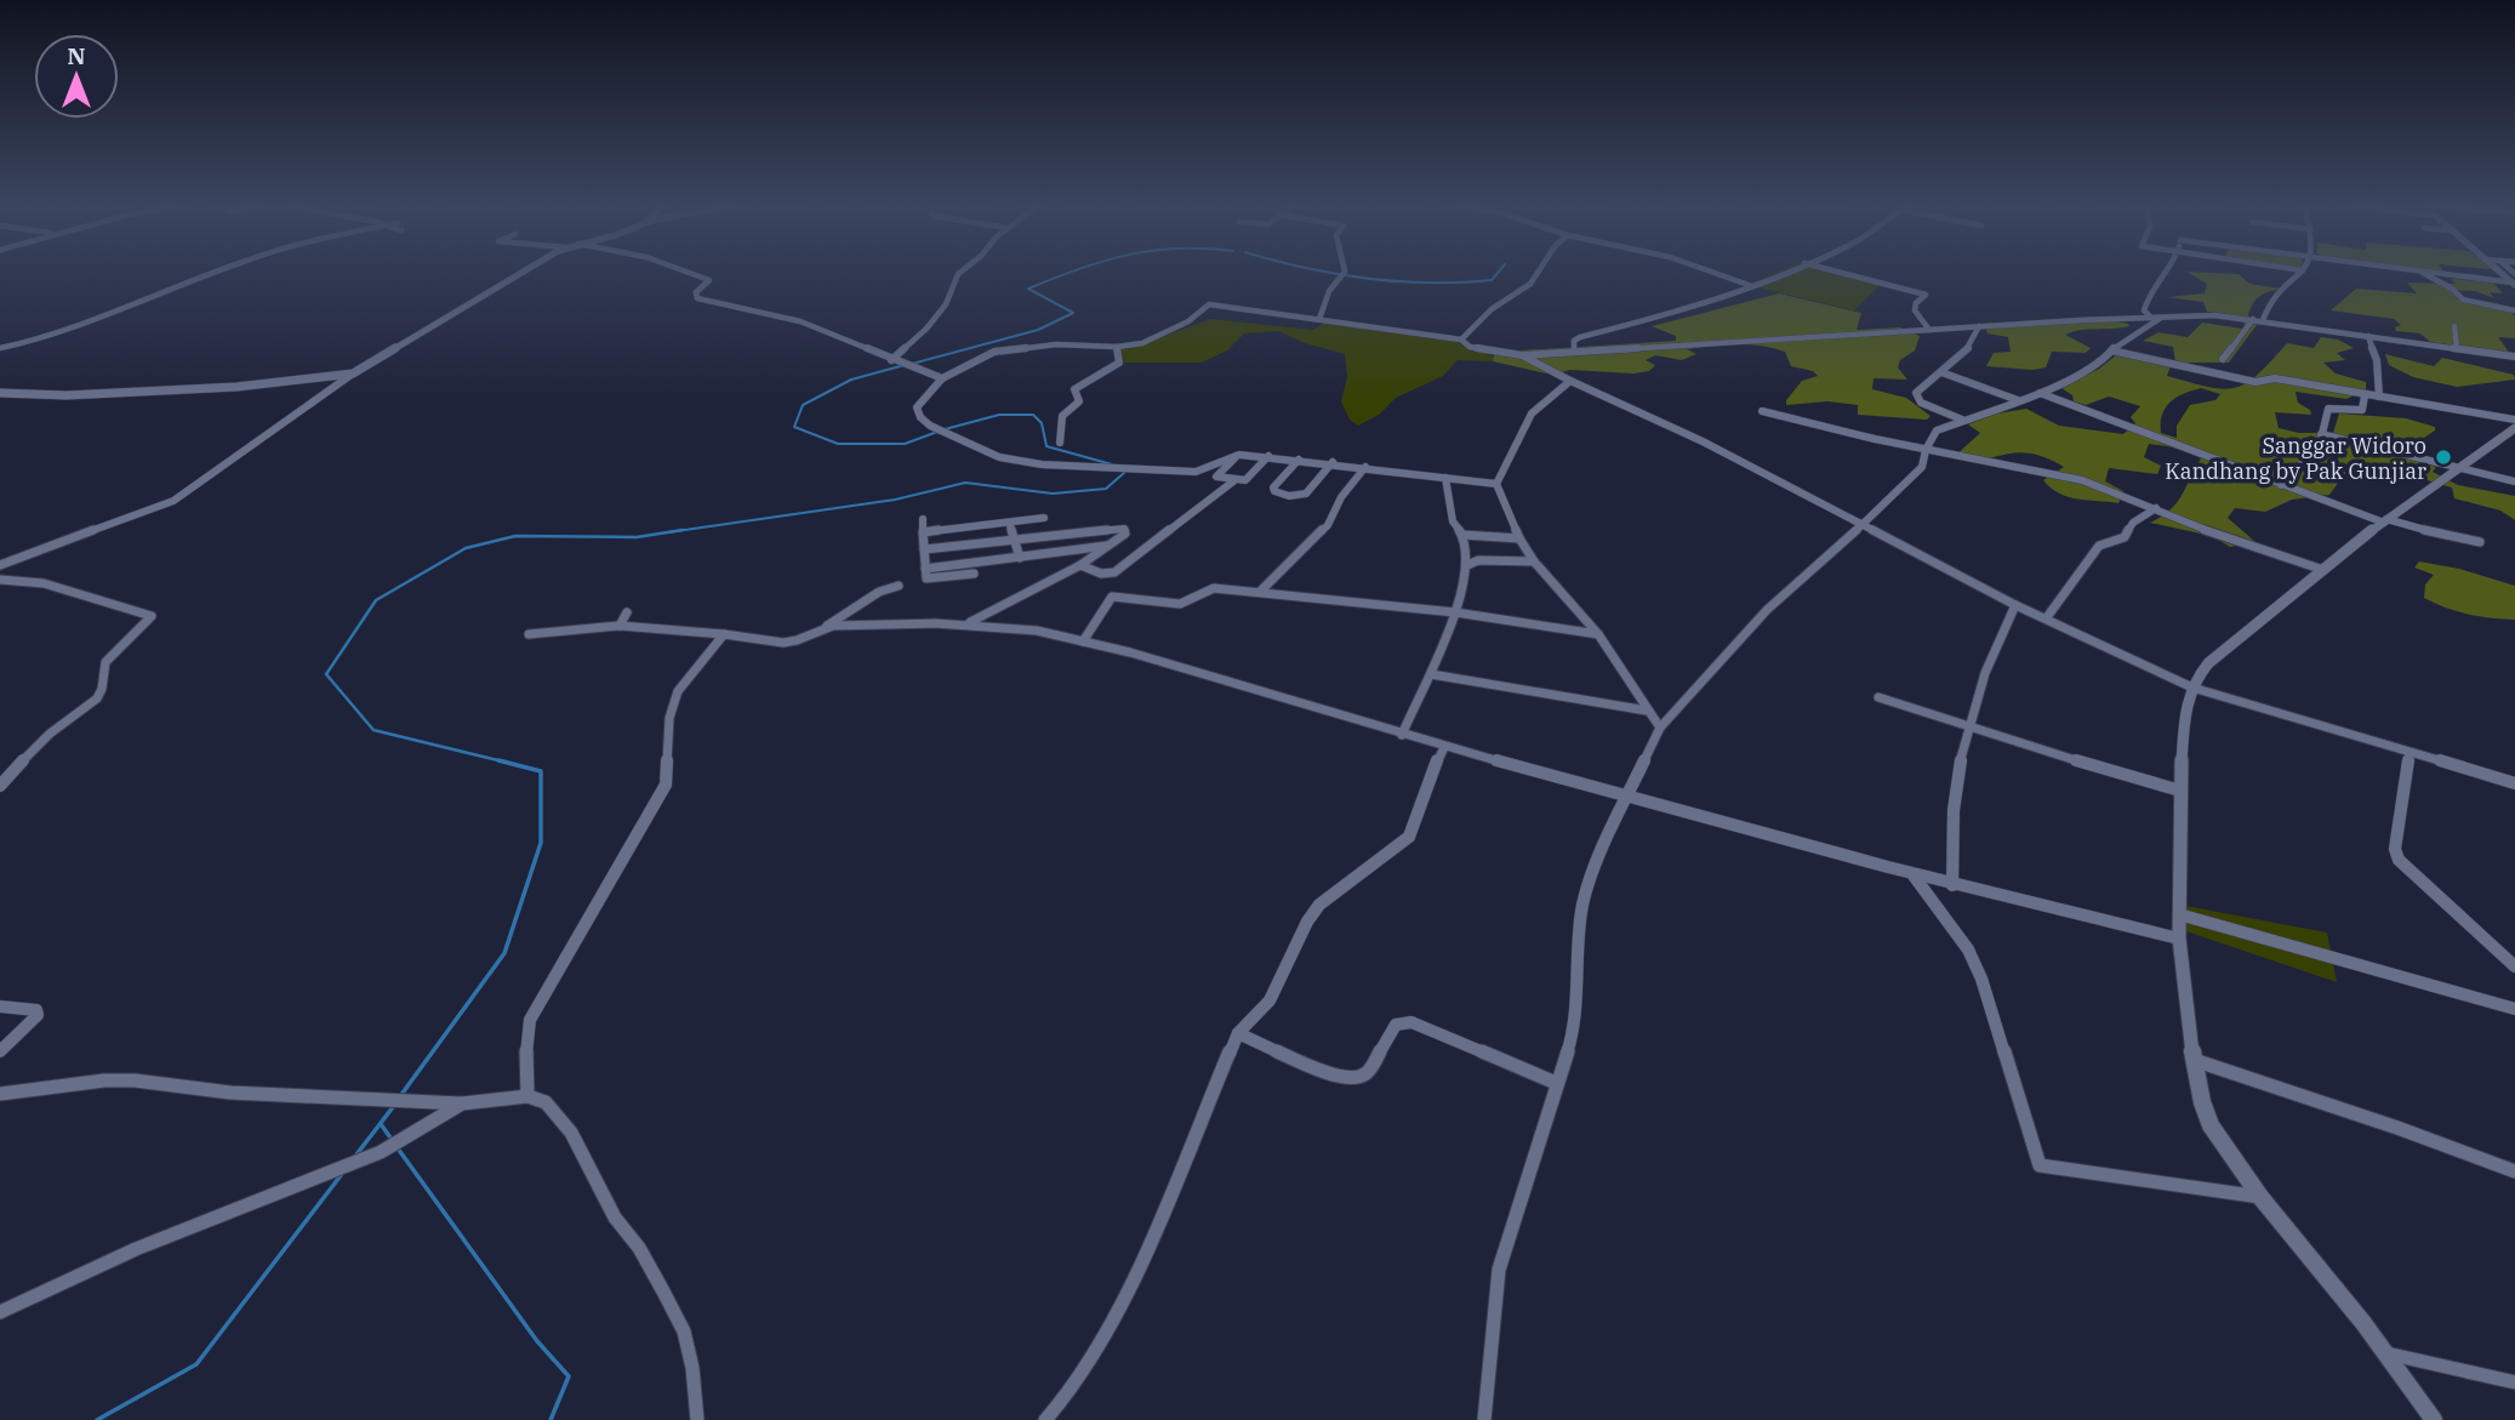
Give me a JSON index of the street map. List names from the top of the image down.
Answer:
{
  "places": ["Sanggar Widoro Kandhang by Pak Gunjiar"],
  "north": "top"
}
